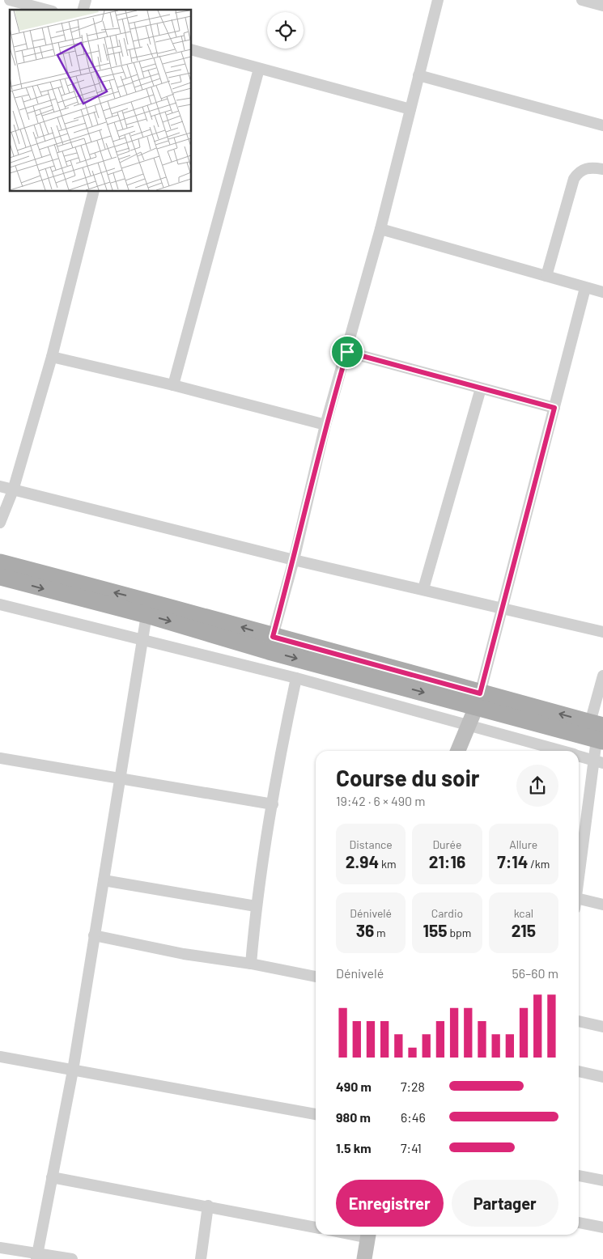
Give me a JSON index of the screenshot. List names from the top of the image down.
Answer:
{
  "page": {
    "heading": ["Course du soir", "19:42 · 6 × 490 m"],
    "stats": [
      ["Distance", "2.94 km"],
      ["Durée", "21:16"],
      ["Allure", "7:14 /km"],
      ["Dénivelé", "36 m"],
      ["Cardio", "155 bpm"],
      ["kcal", "215"]
    ],
    "chart": ["Dénivelé", "56–60 m"],
    "list": [
      {
        "name": "490 m",
        "note": "7:28"
      },
      {
        "name": "980 m",
        "note": "6:46"
      },
      {
        "name": "1.5 km",
        "note": "7:41"
      }
    ],
    "buttons": ["Enregistrer", "Partager"]
  }
}
